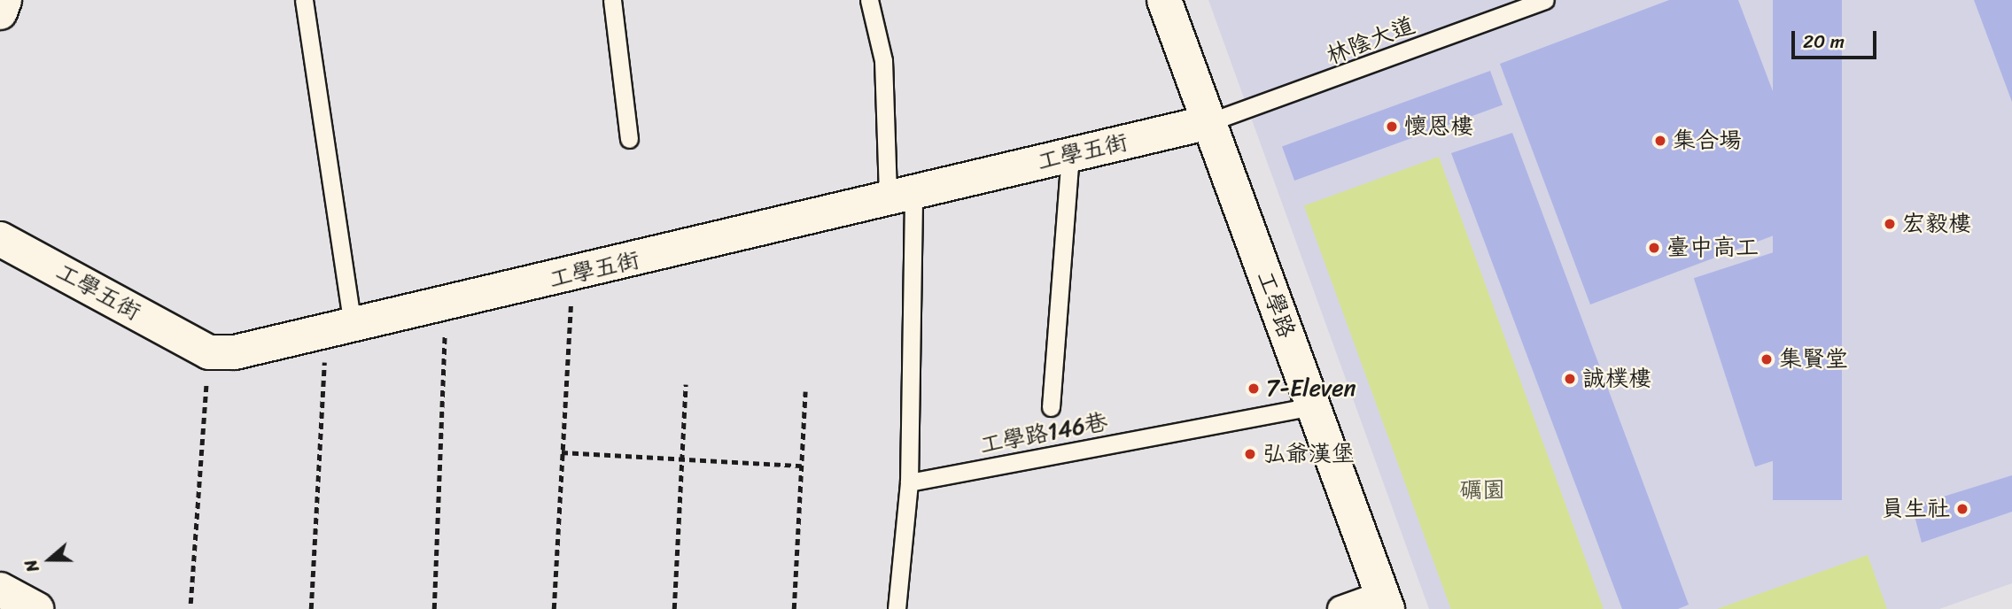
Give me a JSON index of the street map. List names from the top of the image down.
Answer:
{
  "streets": {
    "street": ["工學五街", "工學路"],
    "lane": ["林陰大道", "工學路146巷"]
  },
  "crossings": [
    ["林陰大道", "工學五街"],
    ["林陰大道", "工學路"],
    ["工學五街", "工學路"],
    ["工學路", "工學路146巷"]
  ],
  "parks": ["礪園"],
  "places": [
    "懷恩樓",
    "集合場",
    "宏毅樓",
    "臺中高工",
    "集賢堂",
    "誠樸樓",
    "7-Eleven",
    "弘爺漢堡",
    "員生社"
  ],
  "scale_bar": "20 m",
  "north": "left"
}
